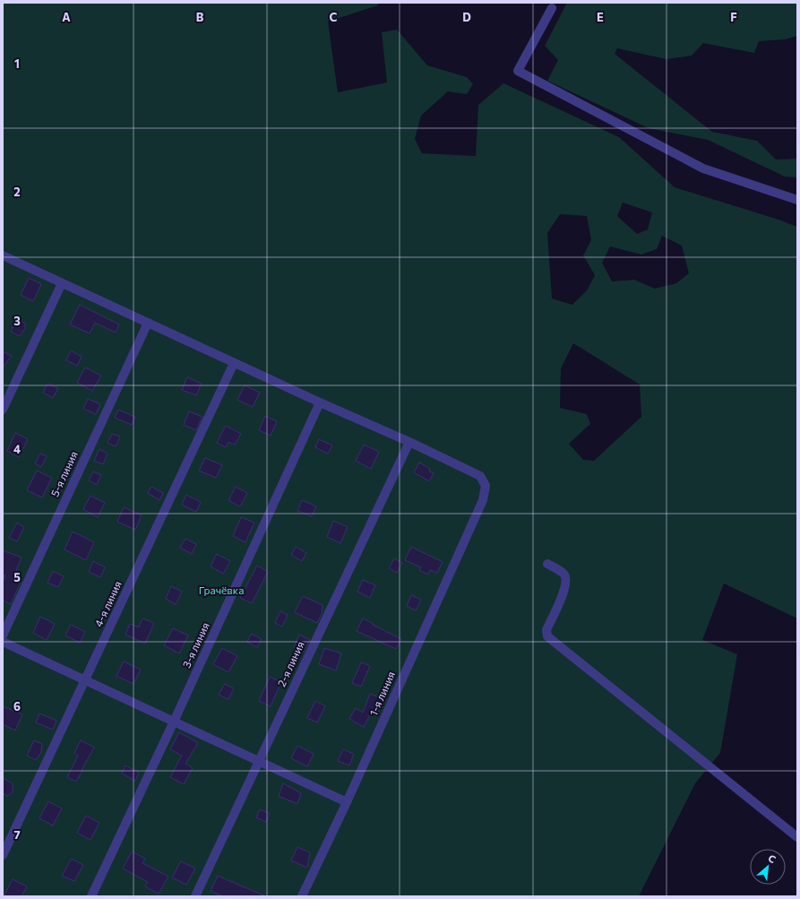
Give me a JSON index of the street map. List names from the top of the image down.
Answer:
{
  "streets": {
    "street": [
      "5-я линия",
      "4-я линия",
      "3-я линия",
      "2-я линия",
      "1-я линия"
    ]
  },
  "crossings": [
    ["2-я линия", "1-я линия"]
  ],
  "parks": ["Грачёвка"],
  "north": "top right",
  "grid": {
    "columns": [
      "A",
      "B",
      "C",
      "D",
      "E",
      "F"
    ],
    "rows": [
      "1",
      "2",
      "3",
      "4",
      "5",
      "6",
      "7"
    ]
  }
}
